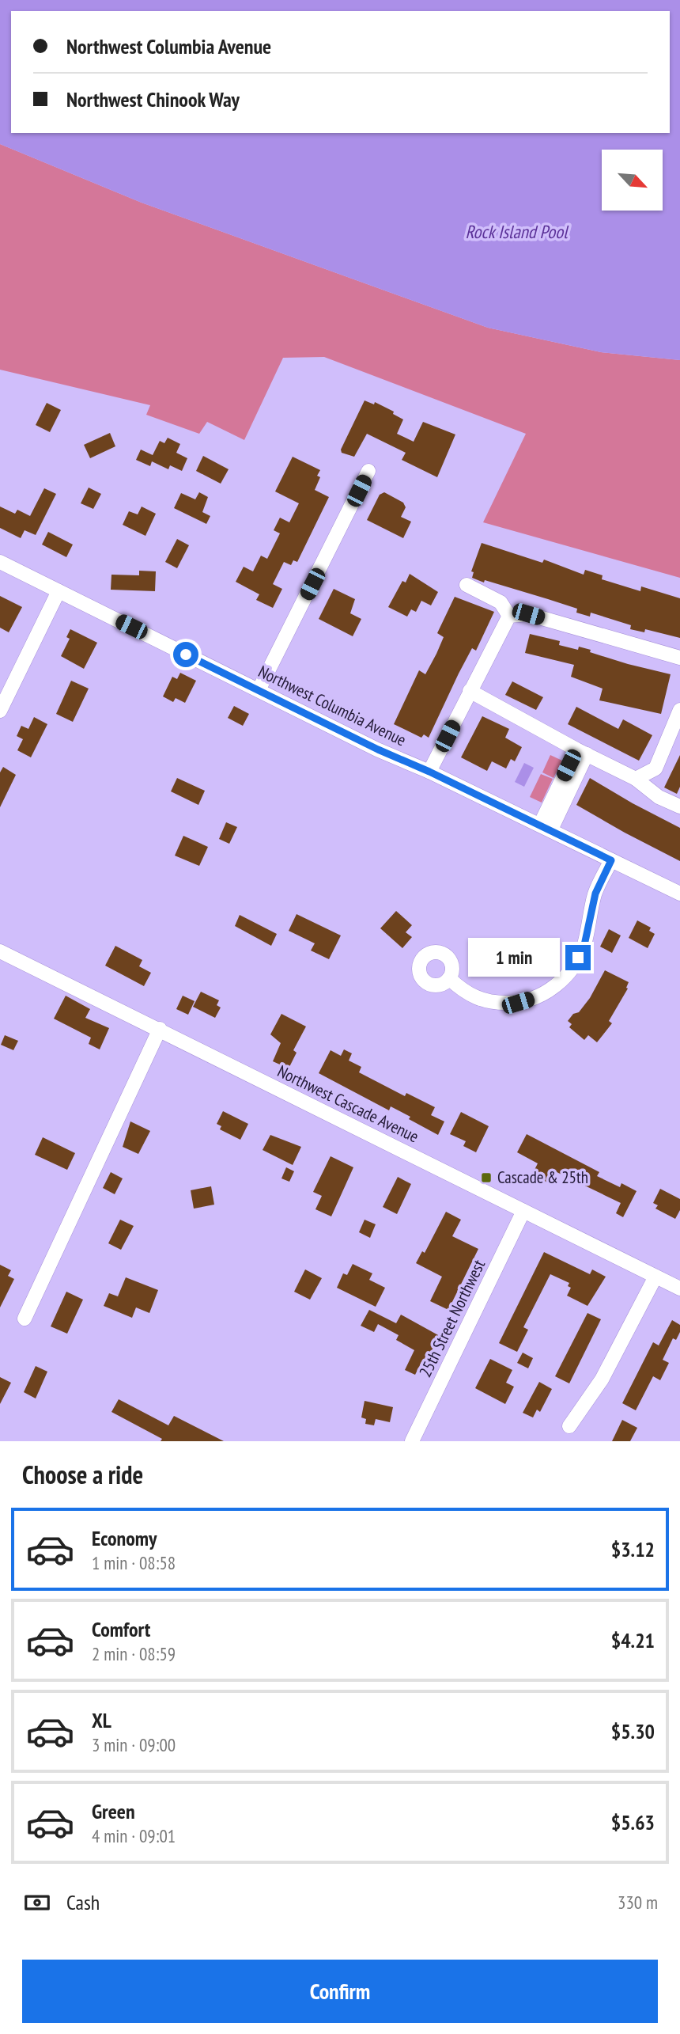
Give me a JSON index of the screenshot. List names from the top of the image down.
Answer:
{
  "streets": {
    "street": ["Northwest Columbia Avenue", "Northwest Cascade Avenue", "25th Street Northwest"]
  },
  "crossings": [
    ["Northwest Cascade Avenue", "25th Street Northwest"]
  ],
  "water": ["Rock Island Pool"],
  "places": {
    "transit": ["Cascade & 25th"]
  },
  "north": "bottom right",
  "page": {
    "banner": ["Northwest Columbia Avenue", "Northwest Chinook Way"],
    "bubble": "1 min",
    "heading": "Choose a ride",
    "list": [
      {
        "name": "Economy",
        "note": "1 min · 08:58",
        "value": "$3.12"
      },
      {
        "name": "Comfort",
        "note": "2 min · 08:59",
        "value": "$4.21"
      },
      {
        "name": "XL",
        "note": "3 min · 09:00",
        "value": "$5.30"
      },
      {
        "name": "Green",
        "note": "4 min · 09:01",
        "value": "$5.63"
      }
    ],
    "pay": ["Cash", "330 m"],
    "buttons": "Confirm"
  }
}
